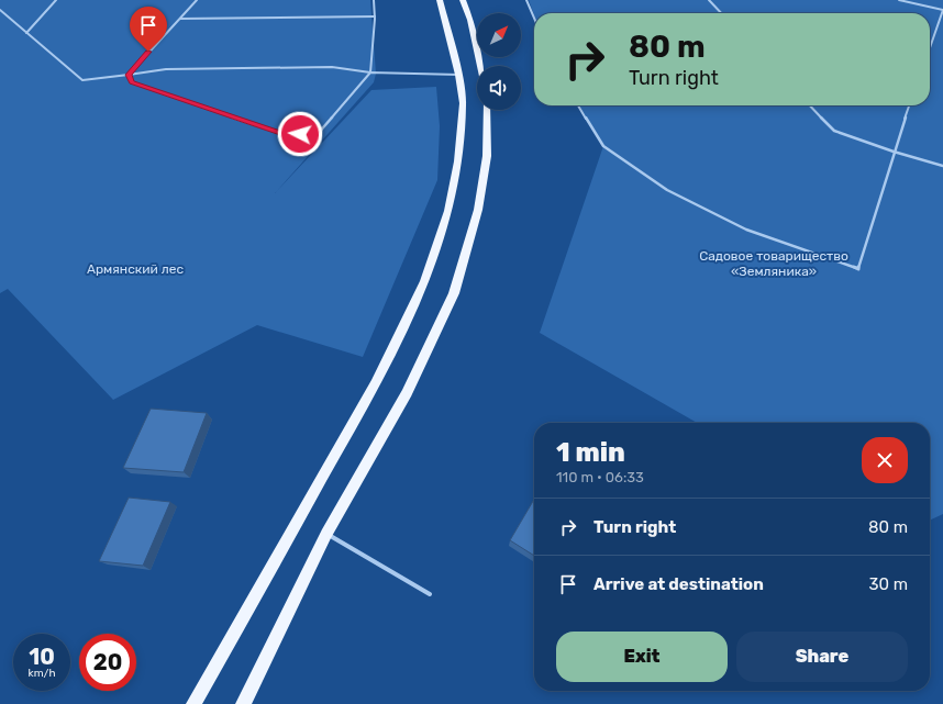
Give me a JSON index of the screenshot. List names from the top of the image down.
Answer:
{
  "parks": ["Садовое товарищество «Земляника»", "Армянский лес"],
  "north": "top right",
  "page": {
    "turn": ["80 m", "Turn right"],
    "heading": ["1 min", "110 m · 06:33"],
    "list": [
      {
        "name": "Turn right",
        "value": "80 m"
      },
      {
        "name": "Arrive at destination",
        "value": "30 m"
      }
    ],
    "buttons": ["Exit", "Share"],
    "speed": "10 km/h",
    "limit": "20"
  }
}
